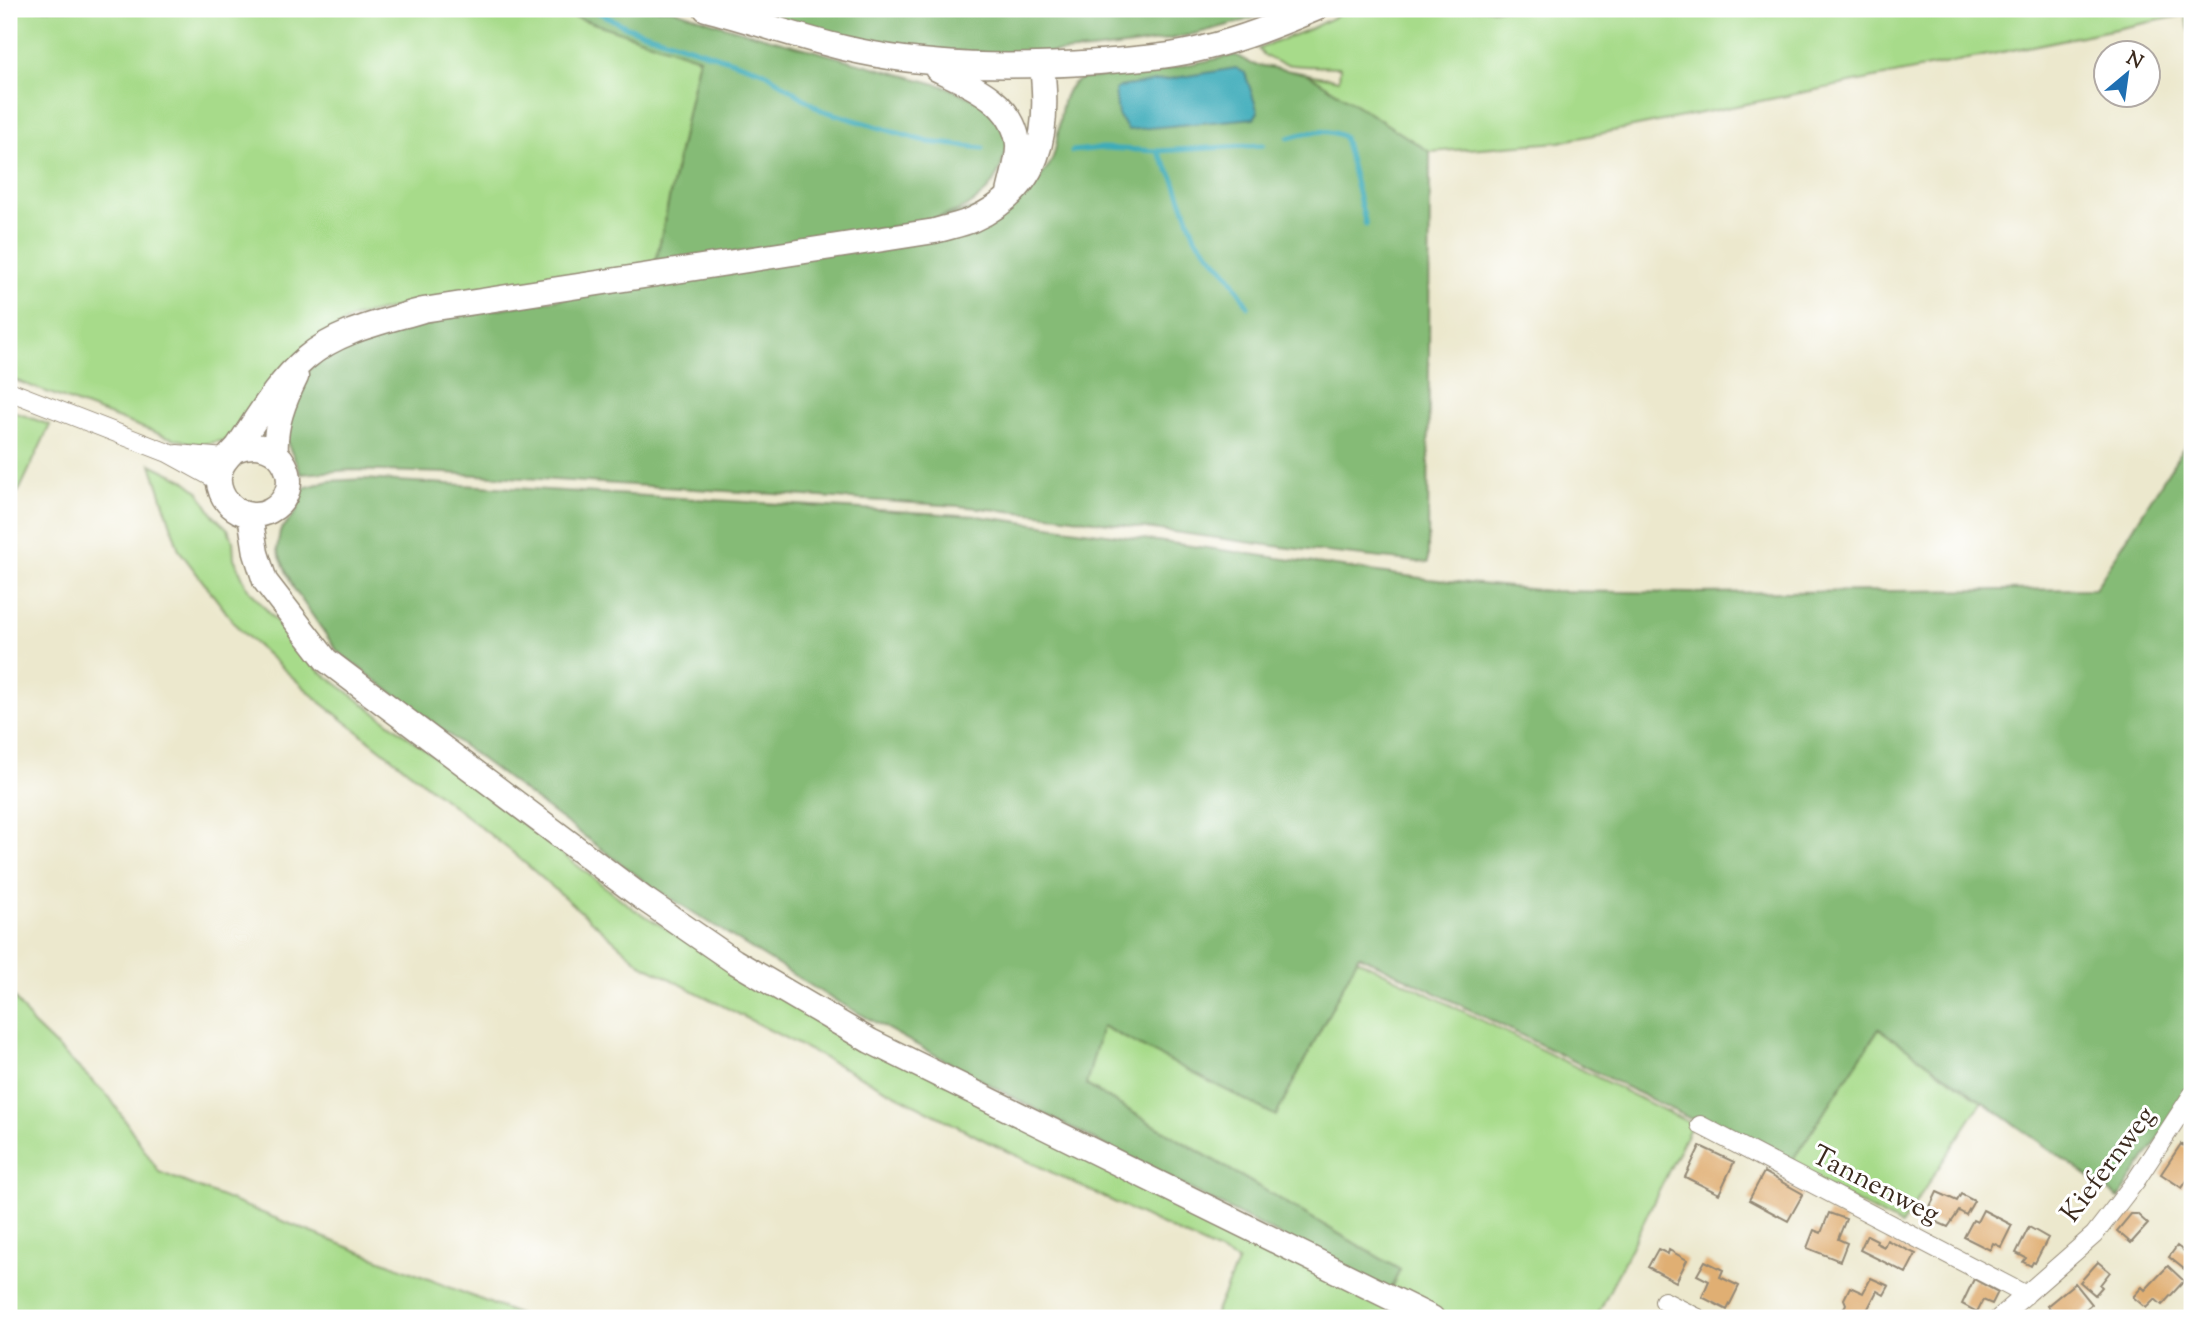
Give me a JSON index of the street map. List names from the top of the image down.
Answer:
{
  "streets": {
    "street": ["Kiefernweg", "Tannenweg"]
  },
  "crossings": [
    ["Kiefernweg", "Tannenweg"]
  ],
  "north": "top right"
}
